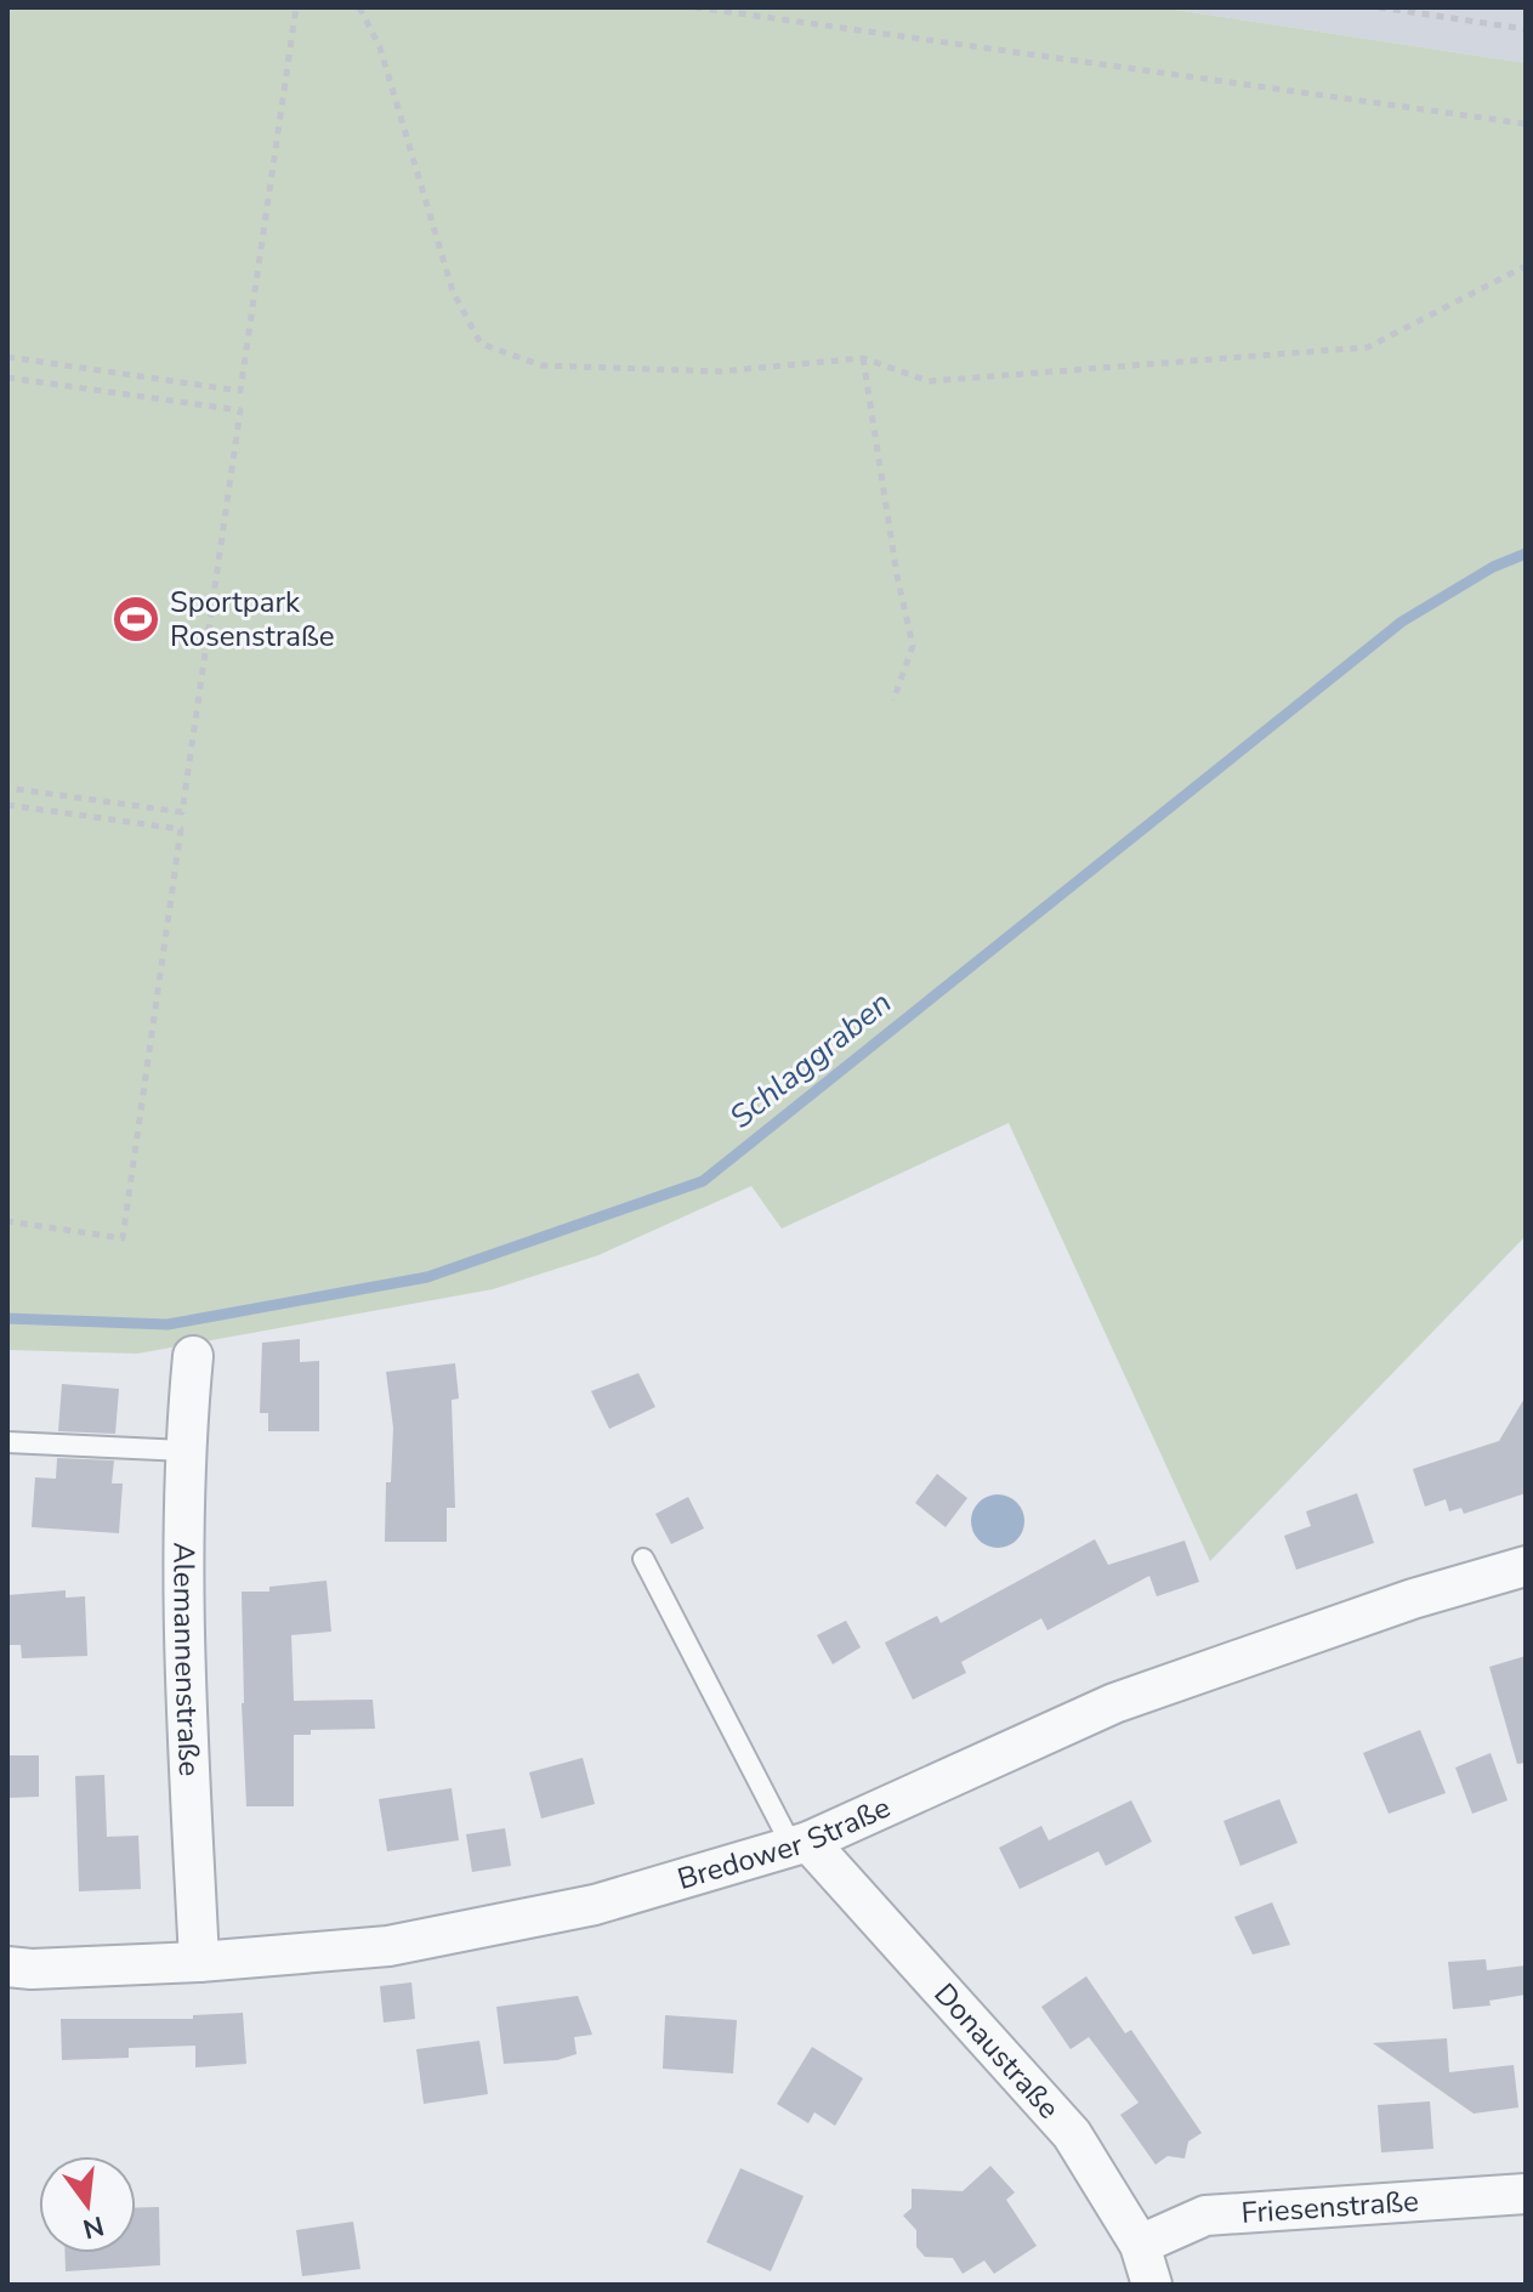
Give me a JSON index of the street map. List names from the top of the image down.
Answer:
{
  "streets": {
    "street": [
      "Alemannenstraße",
      "Bredower Straße",
      "Donaustraße",
      "Friesenstraße"
    ]
  },
  "crossings": [
    ["Alemannenstraße", "Bredower Straße"],
    ["Bredower Straße", "Donaustraße"],
    ["Donaustraße", "Friesenstraße"]
  ],
  "water": ["Schlaggraben"],
  "places": {
    "sports": ["Sportpark Rosenstraße"]
  },
  "north": "bottom"
}
